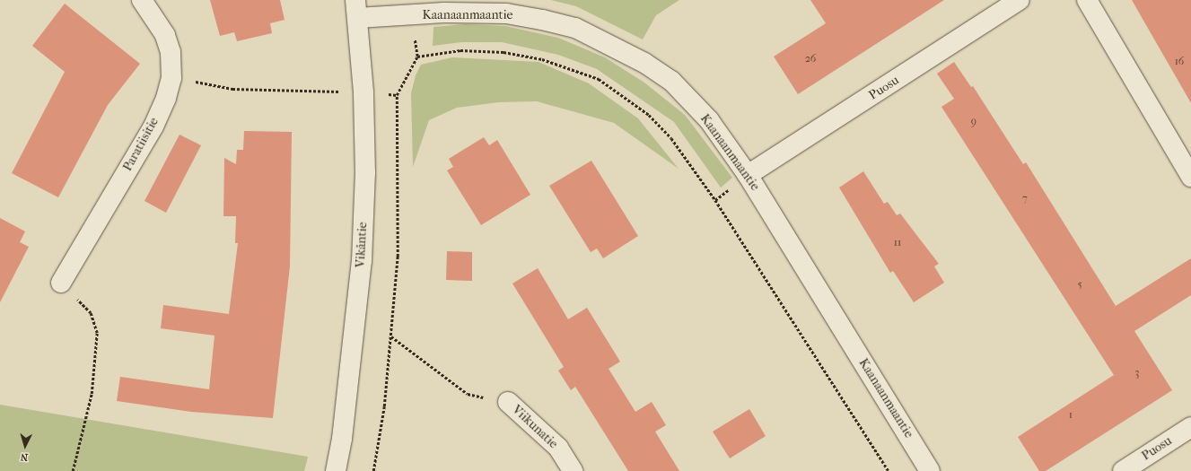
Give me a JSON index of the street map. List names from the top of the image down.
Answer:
{
  "streets": {
    "street": [
      "Kaanaanmaantie",
      "Puosu",
      "Paratiisitie",
      "Vikåntie",
      "Viikunatie"
    ]
  },
  "crossings": [
    ["Kaanaanmaantie", "Puosu"],
    ["Kaanaanmaantie", "Vikåntie"]
  ],
  "house_numbers": [
    "26",
    "16",
    "9",
    "7",
    "11",
    "5",
    "3",
    "1"
  ],
  "north": "bottom"
}
